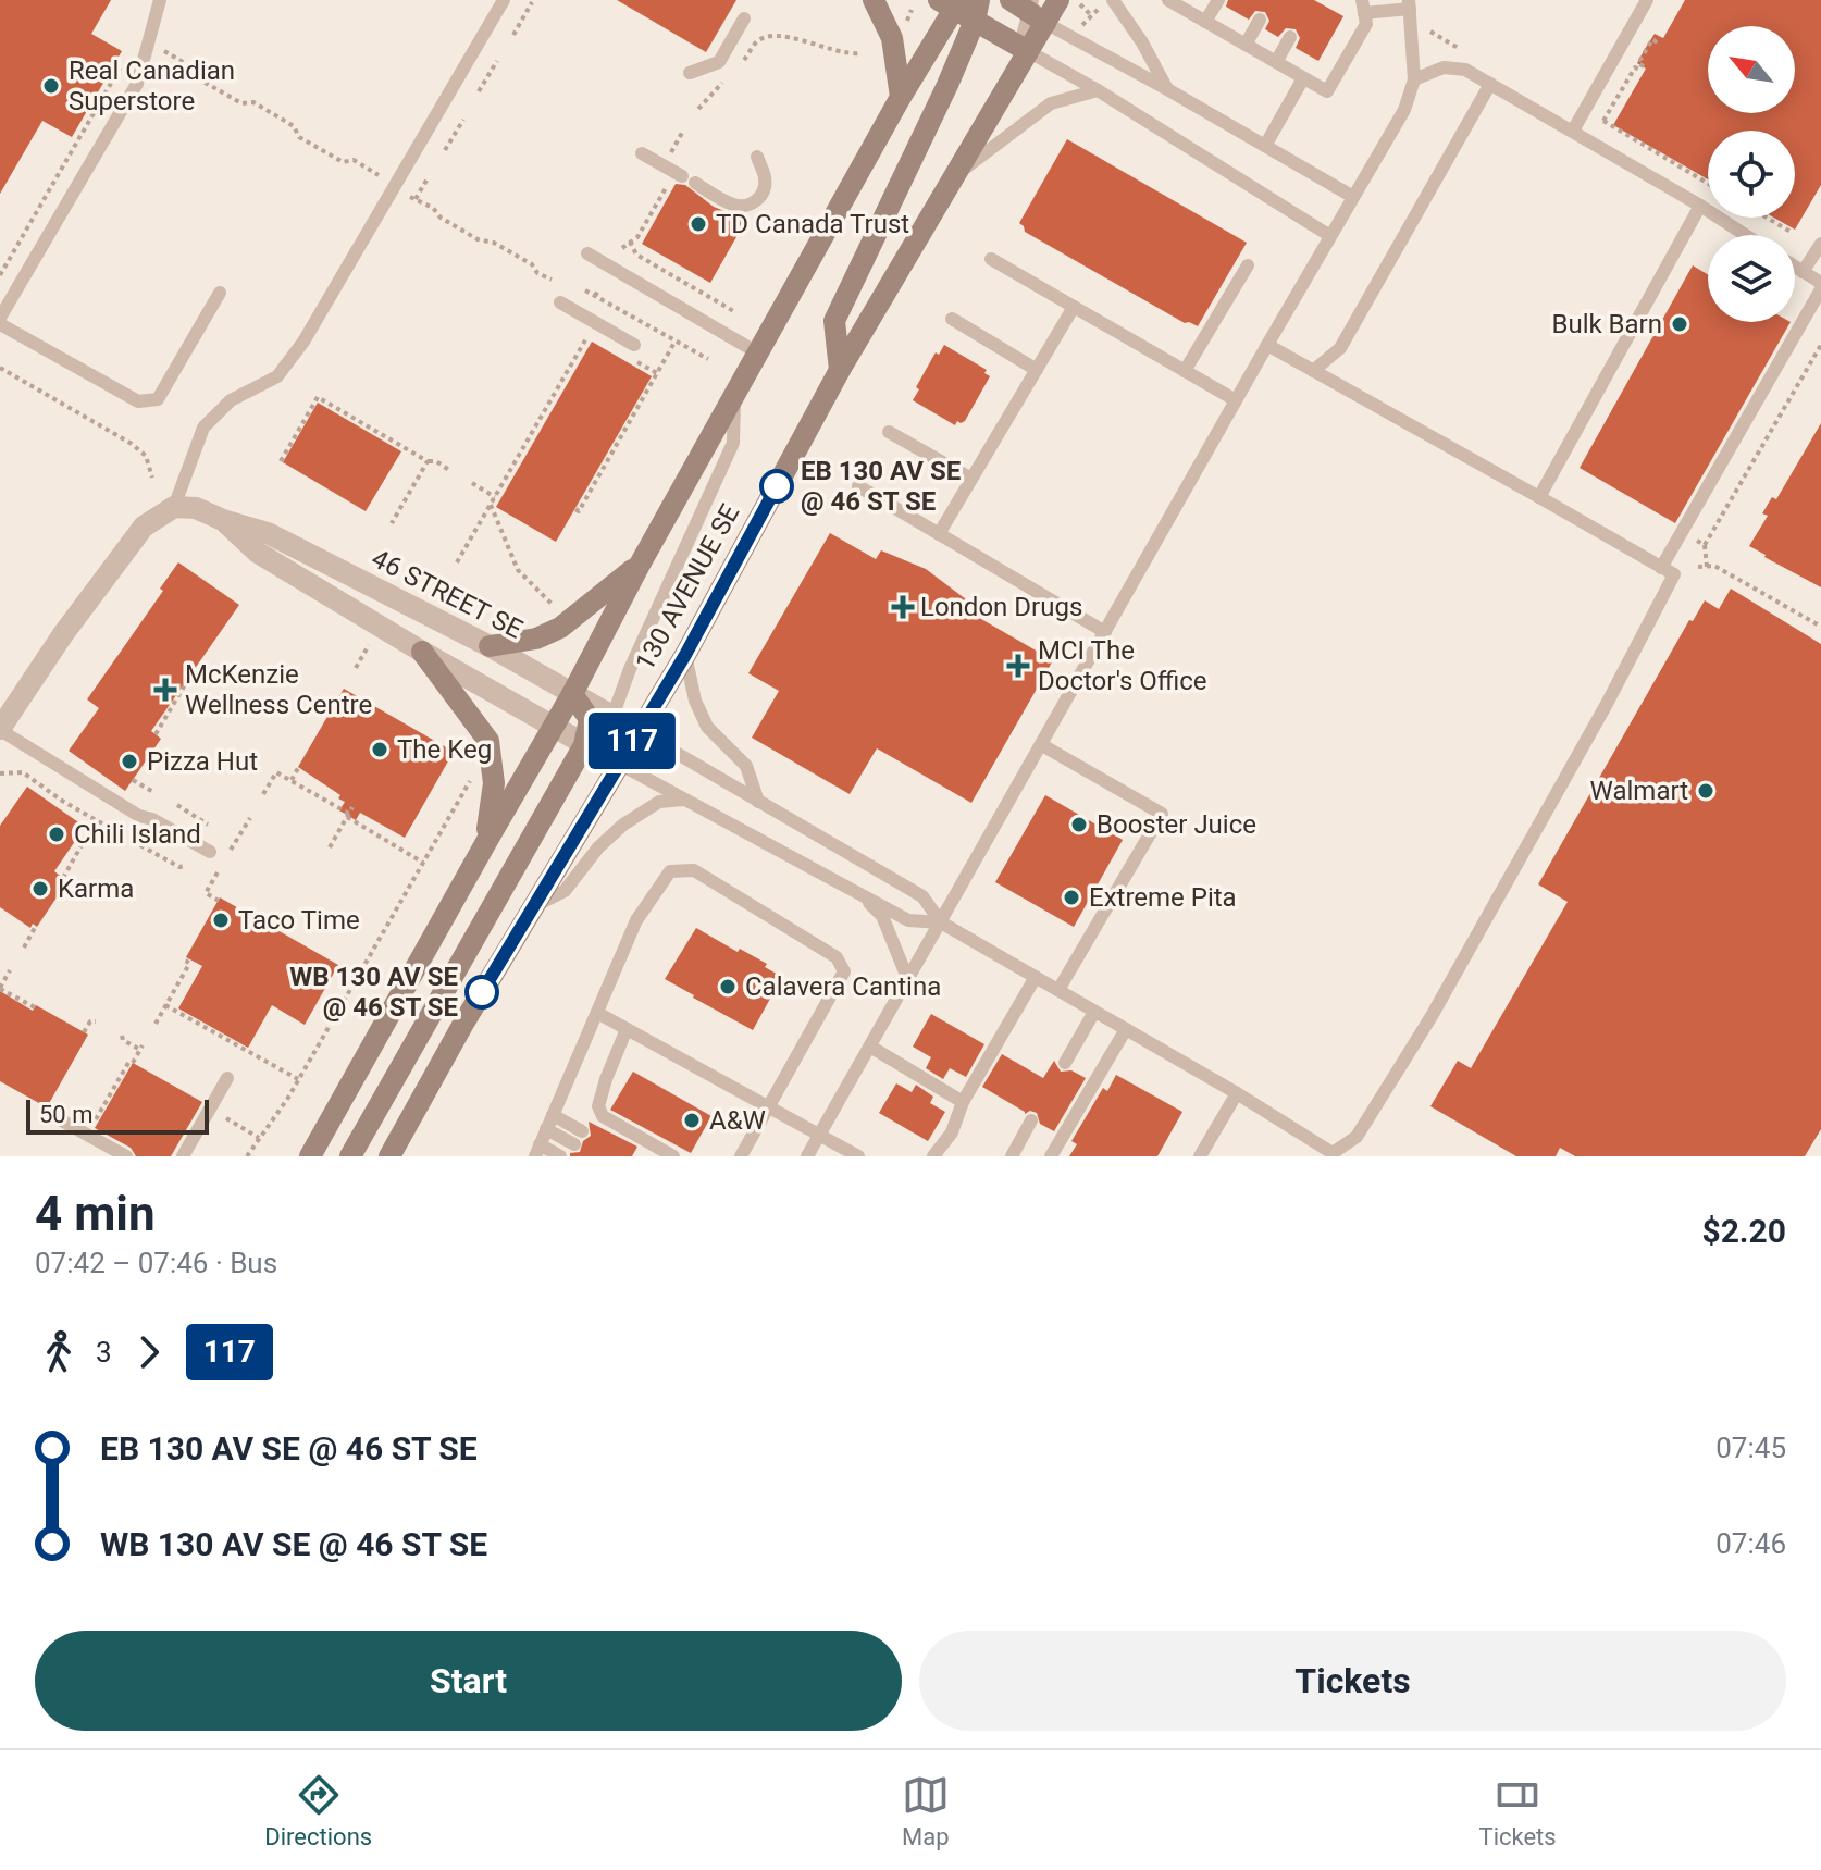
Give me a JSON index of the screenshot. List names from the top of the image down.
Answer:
{
  "streets": {
    "main road": ["130 AVENUE SE"],
    "street": ["46 STREET SE"]
  },
  "crossings": [
    ["130 AVENUE SE", "46 STREET SE"]
  ],
  "places": {
    "other": [
      "Real Canadian Superstore",
      "TD Canada Trust",
      "Bulk Barn",
      "EB 130 AV SE @ 46 ST SE",
      "The Keg",
      "Pizza Hut",
      "Walmart",
      "Booster Juice",
      "Chili Island",
      "Karma",
      "Extreme Pita",
      "Taco Time",
      "Calavera Cantina",
      "WB 130 AV SE @ 46 ST SE",
      "A&W"
    ],
    "health": ["London Drugs", "MCI The Doctor's Office", "McKenzie Wellness Centre"]
  },
  "lines": ["bus line 117"],
  "scale_bar": "50 m",
  "north": "top left",
  "page": {
    "on_map": "117",
    "scale": "50 m",
    "heading": ["4 min", "07:42 – 07:46 · Bus", "$2.20"],
    "legs": ["3", "117"],
    "list": [
      {
        "name": "EB 130 AV SE @ 46 ST SE",
        "value": "07:45"
      },
      {
        "name": "WB 130 AV SE @ 46 ST SE",
        "value": "07:46"
      }
    ],
    "buttons": ["Start", "Tickets"],
    "tabs": ["Directions", "Map", "Tickets"]
  }
}
